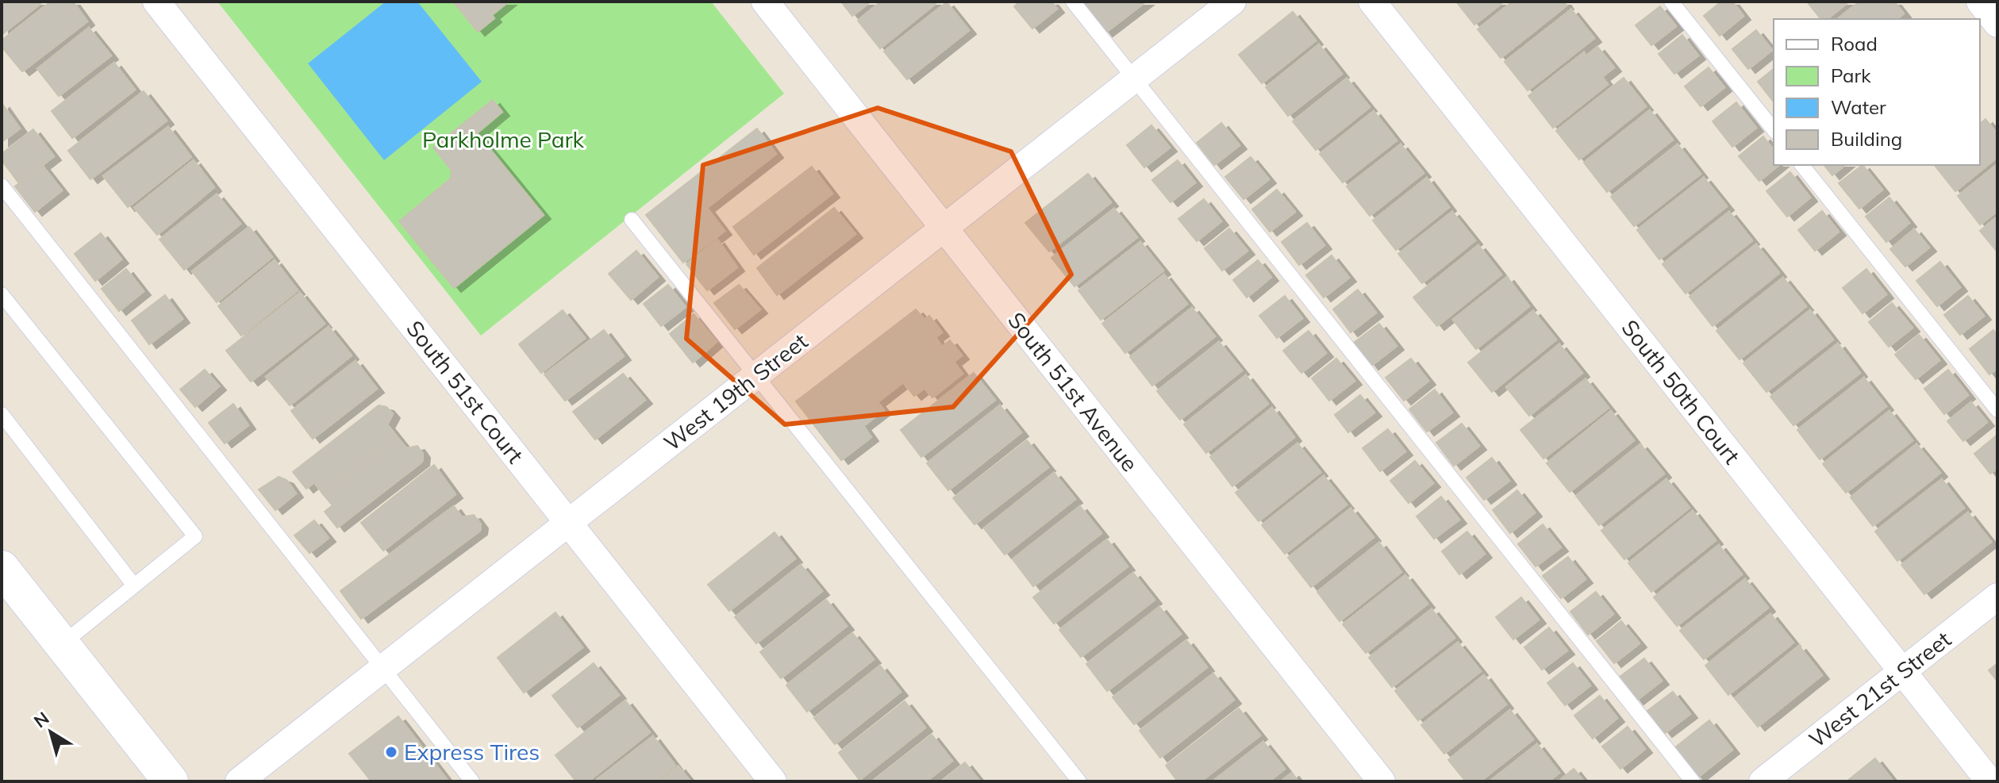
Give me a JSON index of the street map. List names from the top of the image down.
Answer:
{
  "streets": {
    "street": [
      "South 51st Court",
      "West 19th Street",
      "South 51st Avenue",
      "South 50th Court",
      "West 21st Street"
    ]
  },
  "crossings": [
    ["South 51st Court", "West 19th Street"],
    ["West 19th Street", "South 51st Avenue"],
    ["South 50th Court", "West 21st Street"]
  ],
  "parks": ["Parkholme Park"],
  "places": ["Express Tires"],
  "legend": [
    "Road",
    "Park",
    "Water",
    "Building"
  ],
  "north": "top left"
}
